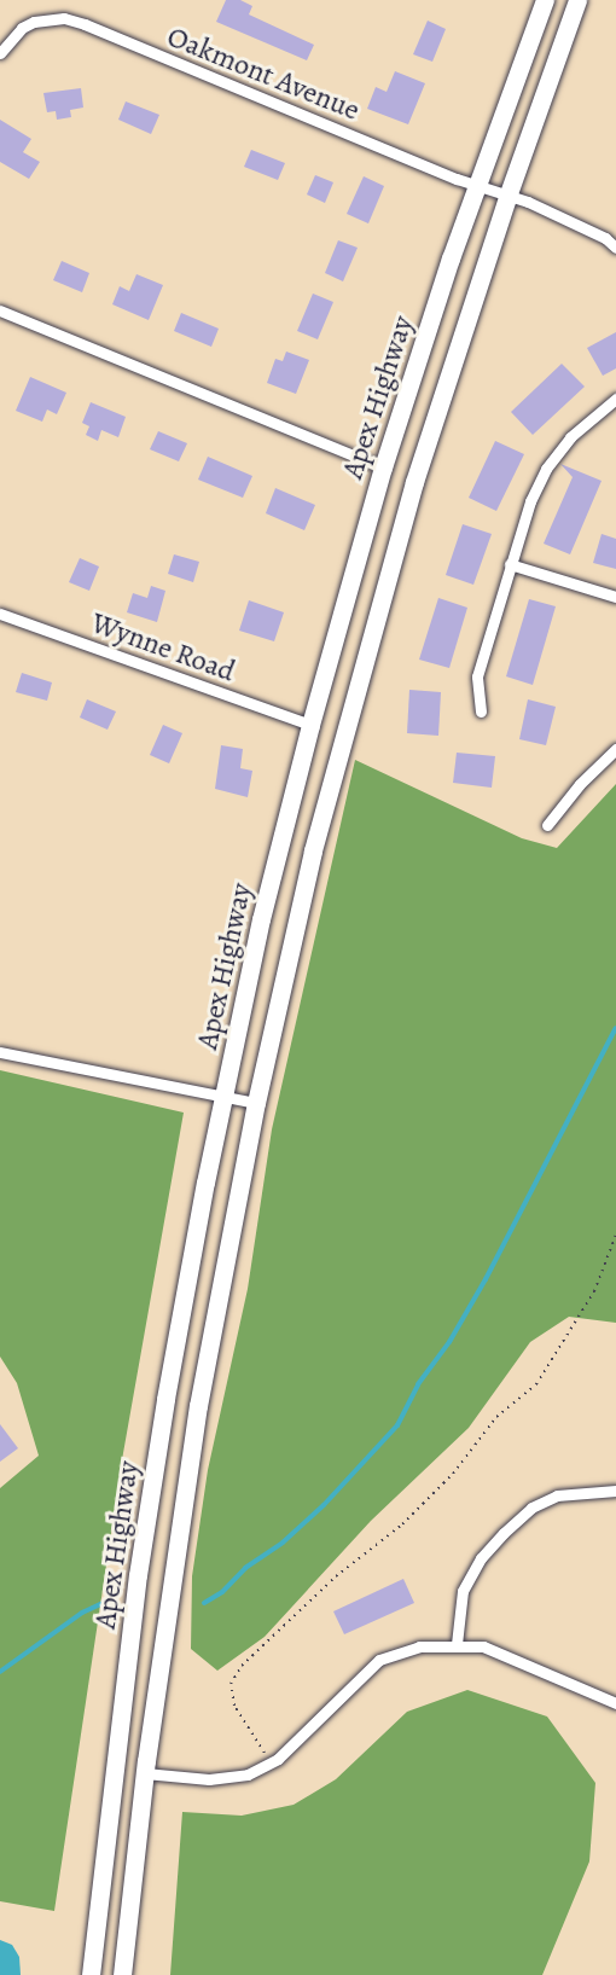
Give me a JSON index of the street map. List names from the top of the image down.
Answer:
{
  "streets": {
    "main road": ["Apex Highway"],
    "street": ["Oakmont Avenue", "Wynne Road"]
  },
  "crossings": [
    ["Oakmont Avenue", "Apex Highway"],
    ["Apex Highway", "Wynne Road"]
  ]
}
